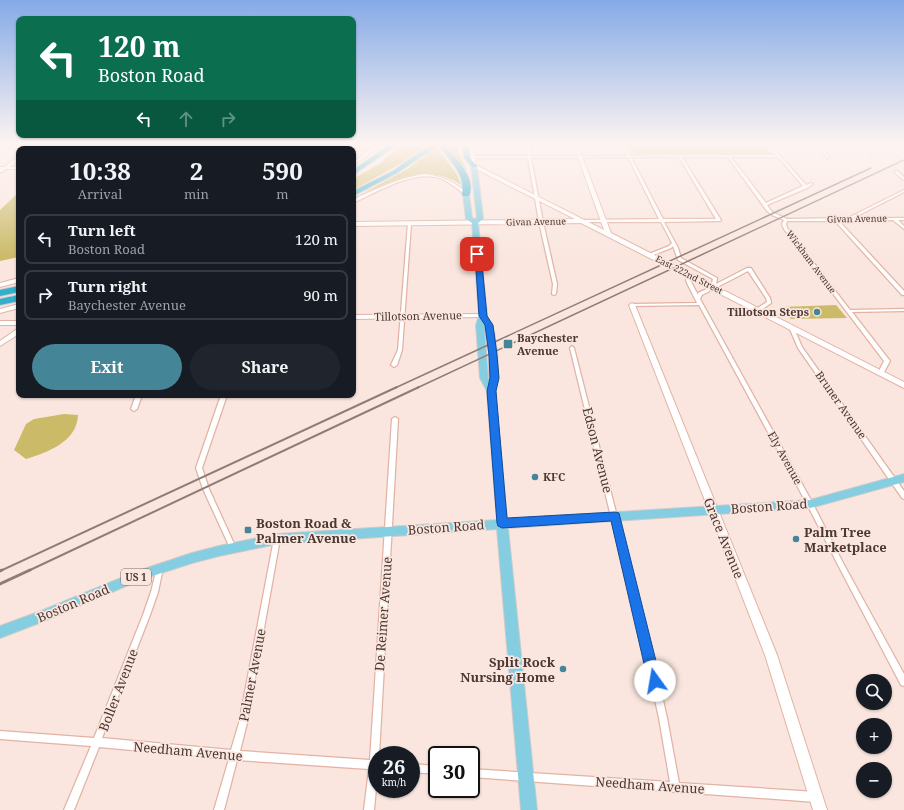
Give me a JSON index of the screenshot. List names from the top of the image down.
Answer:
{
  "streets": {
    "main road": ["Boston Road", "US 1"],
    "street": [
      "Givan Avenue",
      "Wickham Avenue",
      "East 222nd Street",
      "Tillotson Avenue",
      "Bruner Avenue",
      "Edson Avenue",
      "Ely Avenue",
      "Grace Avenue",
      "De Reimer Avenue",
      "Palmer Avenue",
      "Boller Avenue",
      "Needham Avenue"
    ]
  },
  "crossings": [
    ["Givan Avenue", "Wickham Avenue"],
    ["Givan Avenue", "East 222nd Street"],
    ["Wickham Avenue", "East 222nd Street"],
    ["East 222nd Street", "Bruner Avenue"],
    ["East 222nd Street", "Ely Avenue"],
    ["Bruner Avenue", "Boston Road"],
    ["Edson Avenue", "Boston Road"],
    ["Edson Avenue", "Needham Avenue"],
    ["Ely Avenue", "Boston Road"],
    ["Boston Road", "Grace Avenue"],
    ["Boston Road", "De Reimer Avenue"],
    ["Boston Road", "Palmer Avenue"],
    ["Boston Road", "Boller Avenue"],
    ["Grace Avenue", "Needham Avenue"],
    ["Palmer Avenue", "Needham Avenue"],
    ["Boller Avenue", "Needham Avenue"]
  ],
  "places": {
    "other": [
      "Tillotson Steps",
      "KFC",
      "Palm Tree Marketplace",
      "Split Rock Nursing Home"
    ],
    "transit": ["Baychester Avenue", "Boston Road & Palmer Avenue"]
  },
  "page": {
    "turn": ["120 m", "Boston Road"],
    "eta": [
      "10:38",
      "Arrival",
      "2",
      "min",
      "590",
      "m"
    ],
    "list": [
      {
        "name": "Turn left",
        "note": "Boston Road",
        "value": "120 m"
      },
      {
        "name": "Turn right",
        "note": "Baychester Avenue",
        "value": "90 m"
      }
    ],
    "buttons": ["Exit", "Share"],
    "map_buttons": ["+", "−"],
    "speed": "26 km/h",
    "limit": "30"
  }
}
